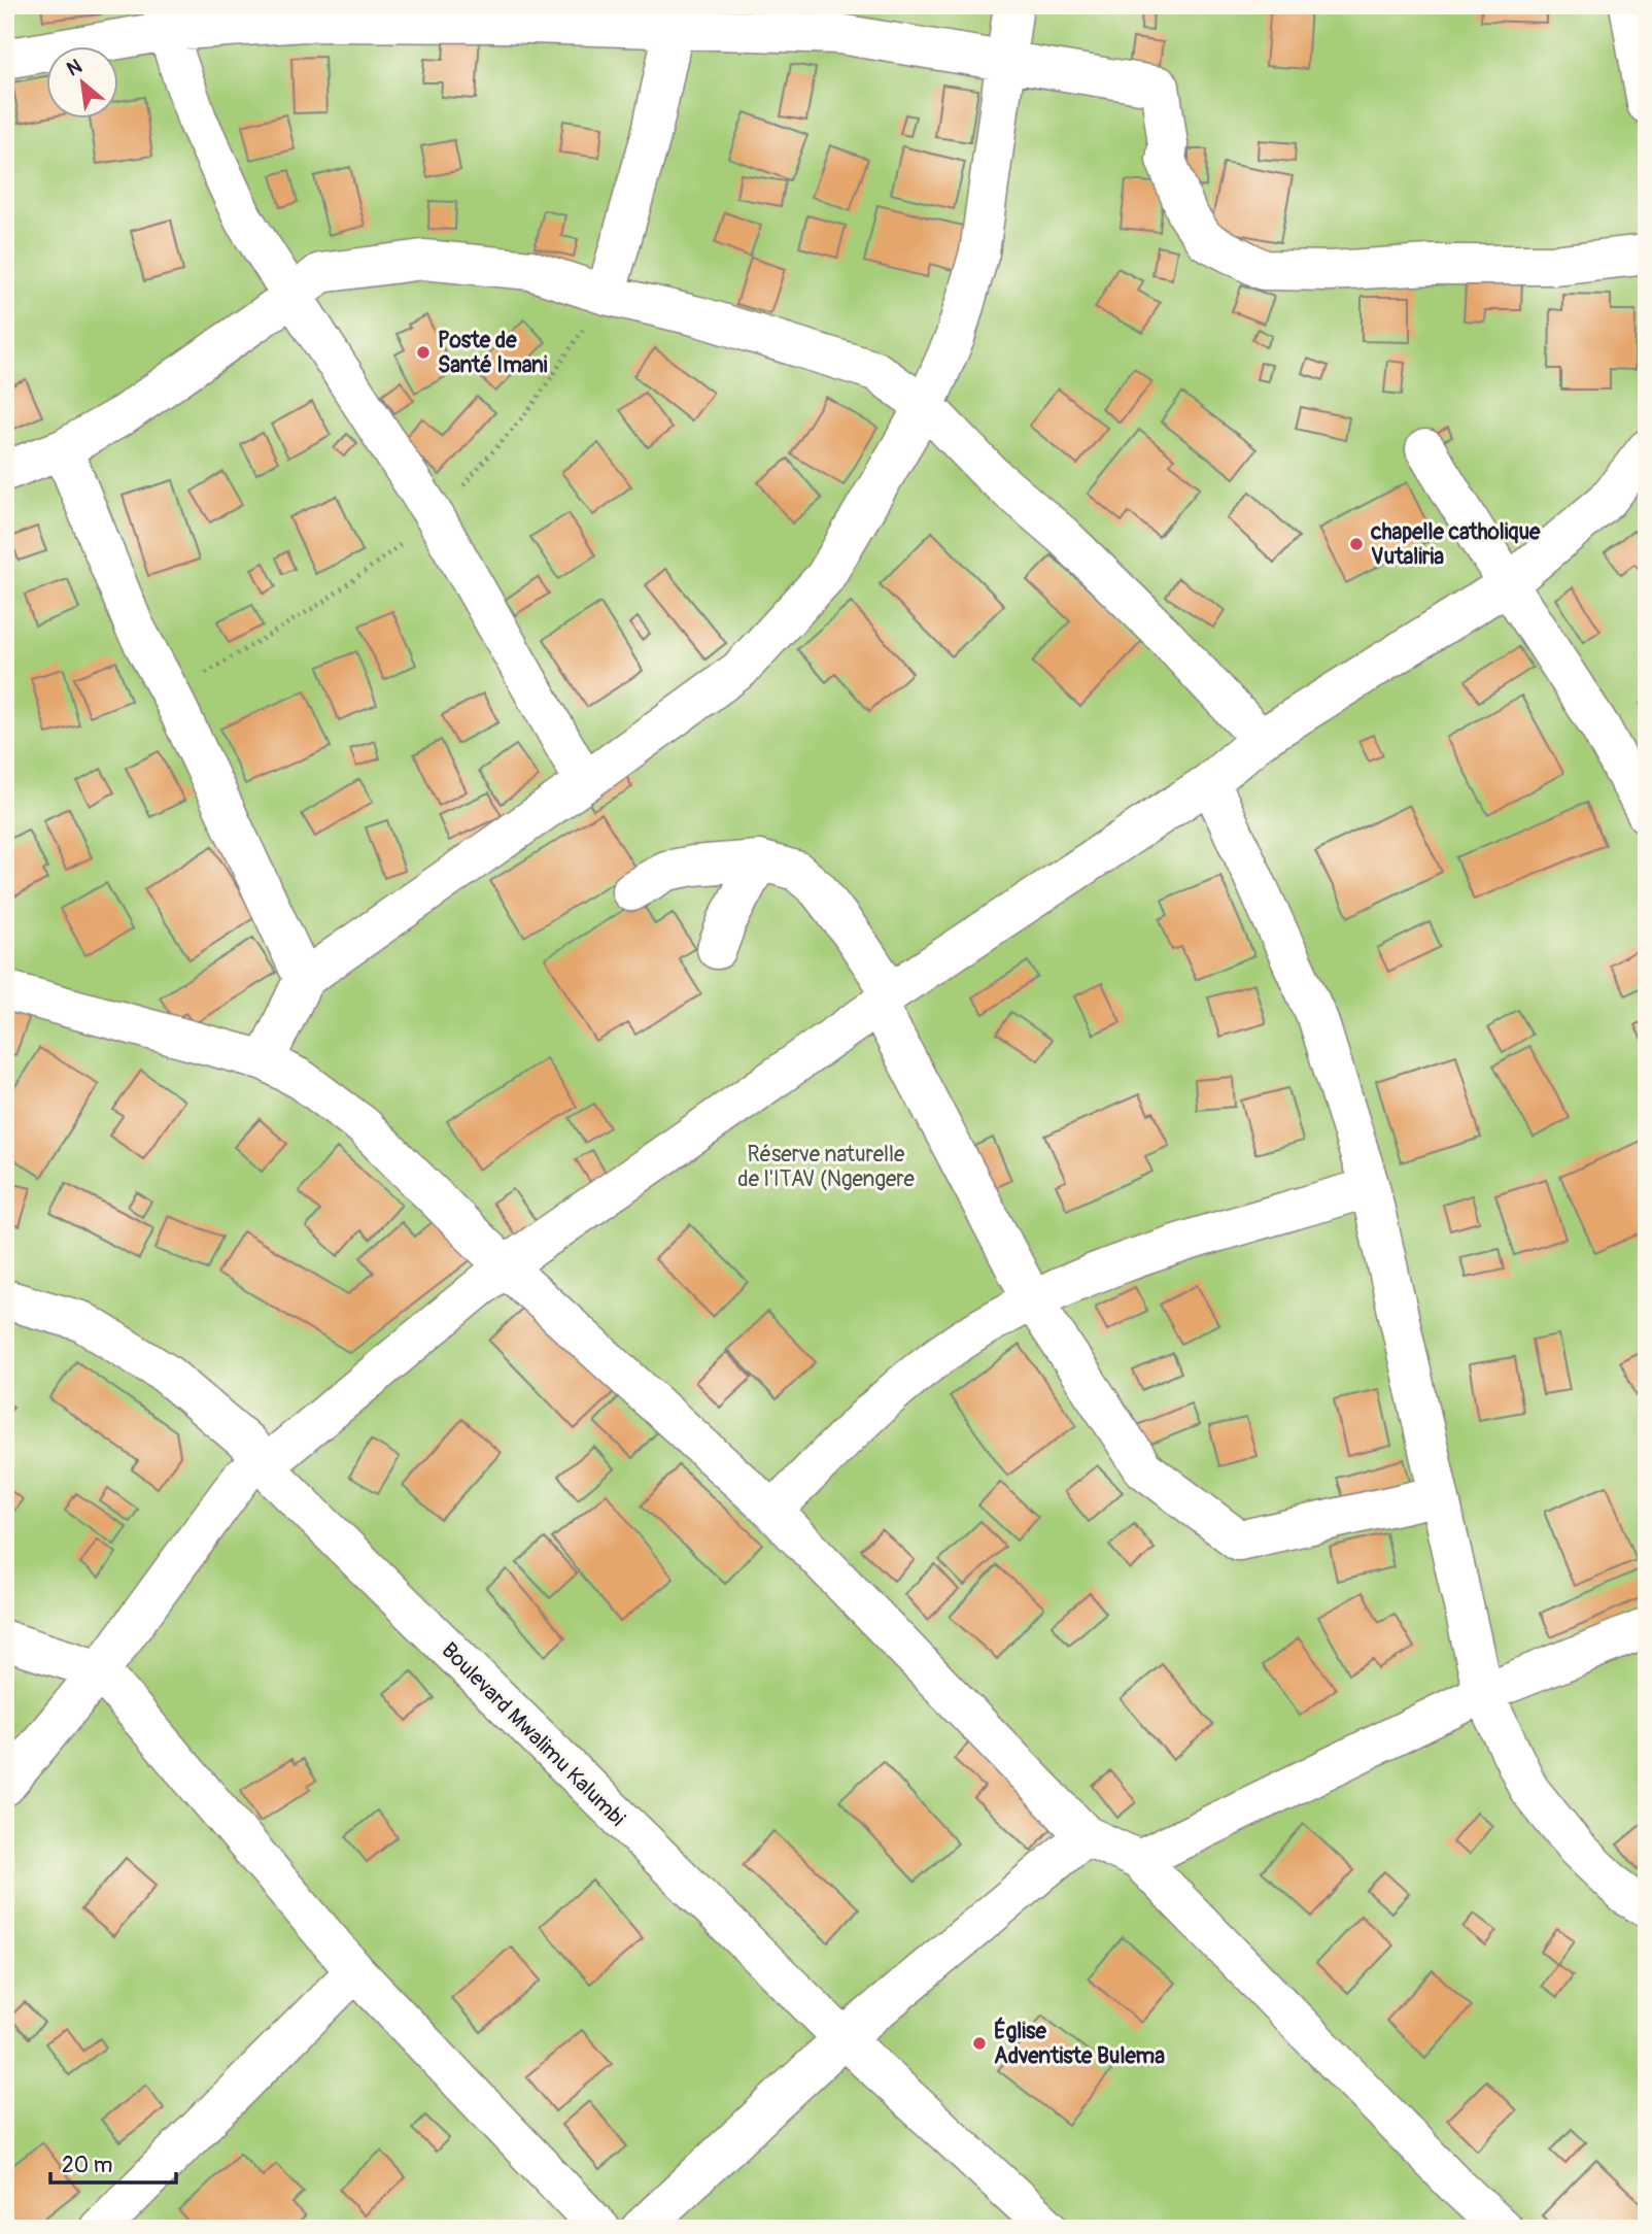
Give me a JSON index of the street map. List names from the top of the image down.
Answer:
{
  "streets": {
    "street": ["Boulevard Mwalimu Kalumbi"]
  },
  "parks": ["Réserve naturelle de l'ITAV (Ngengere"],
  "places": ["Poste de Santé Imani", "chapelle catholique Vutaliria", "Église Adventiste Bulema"],
  "scale_bar": "20 m",
  "north": "top left"
}
